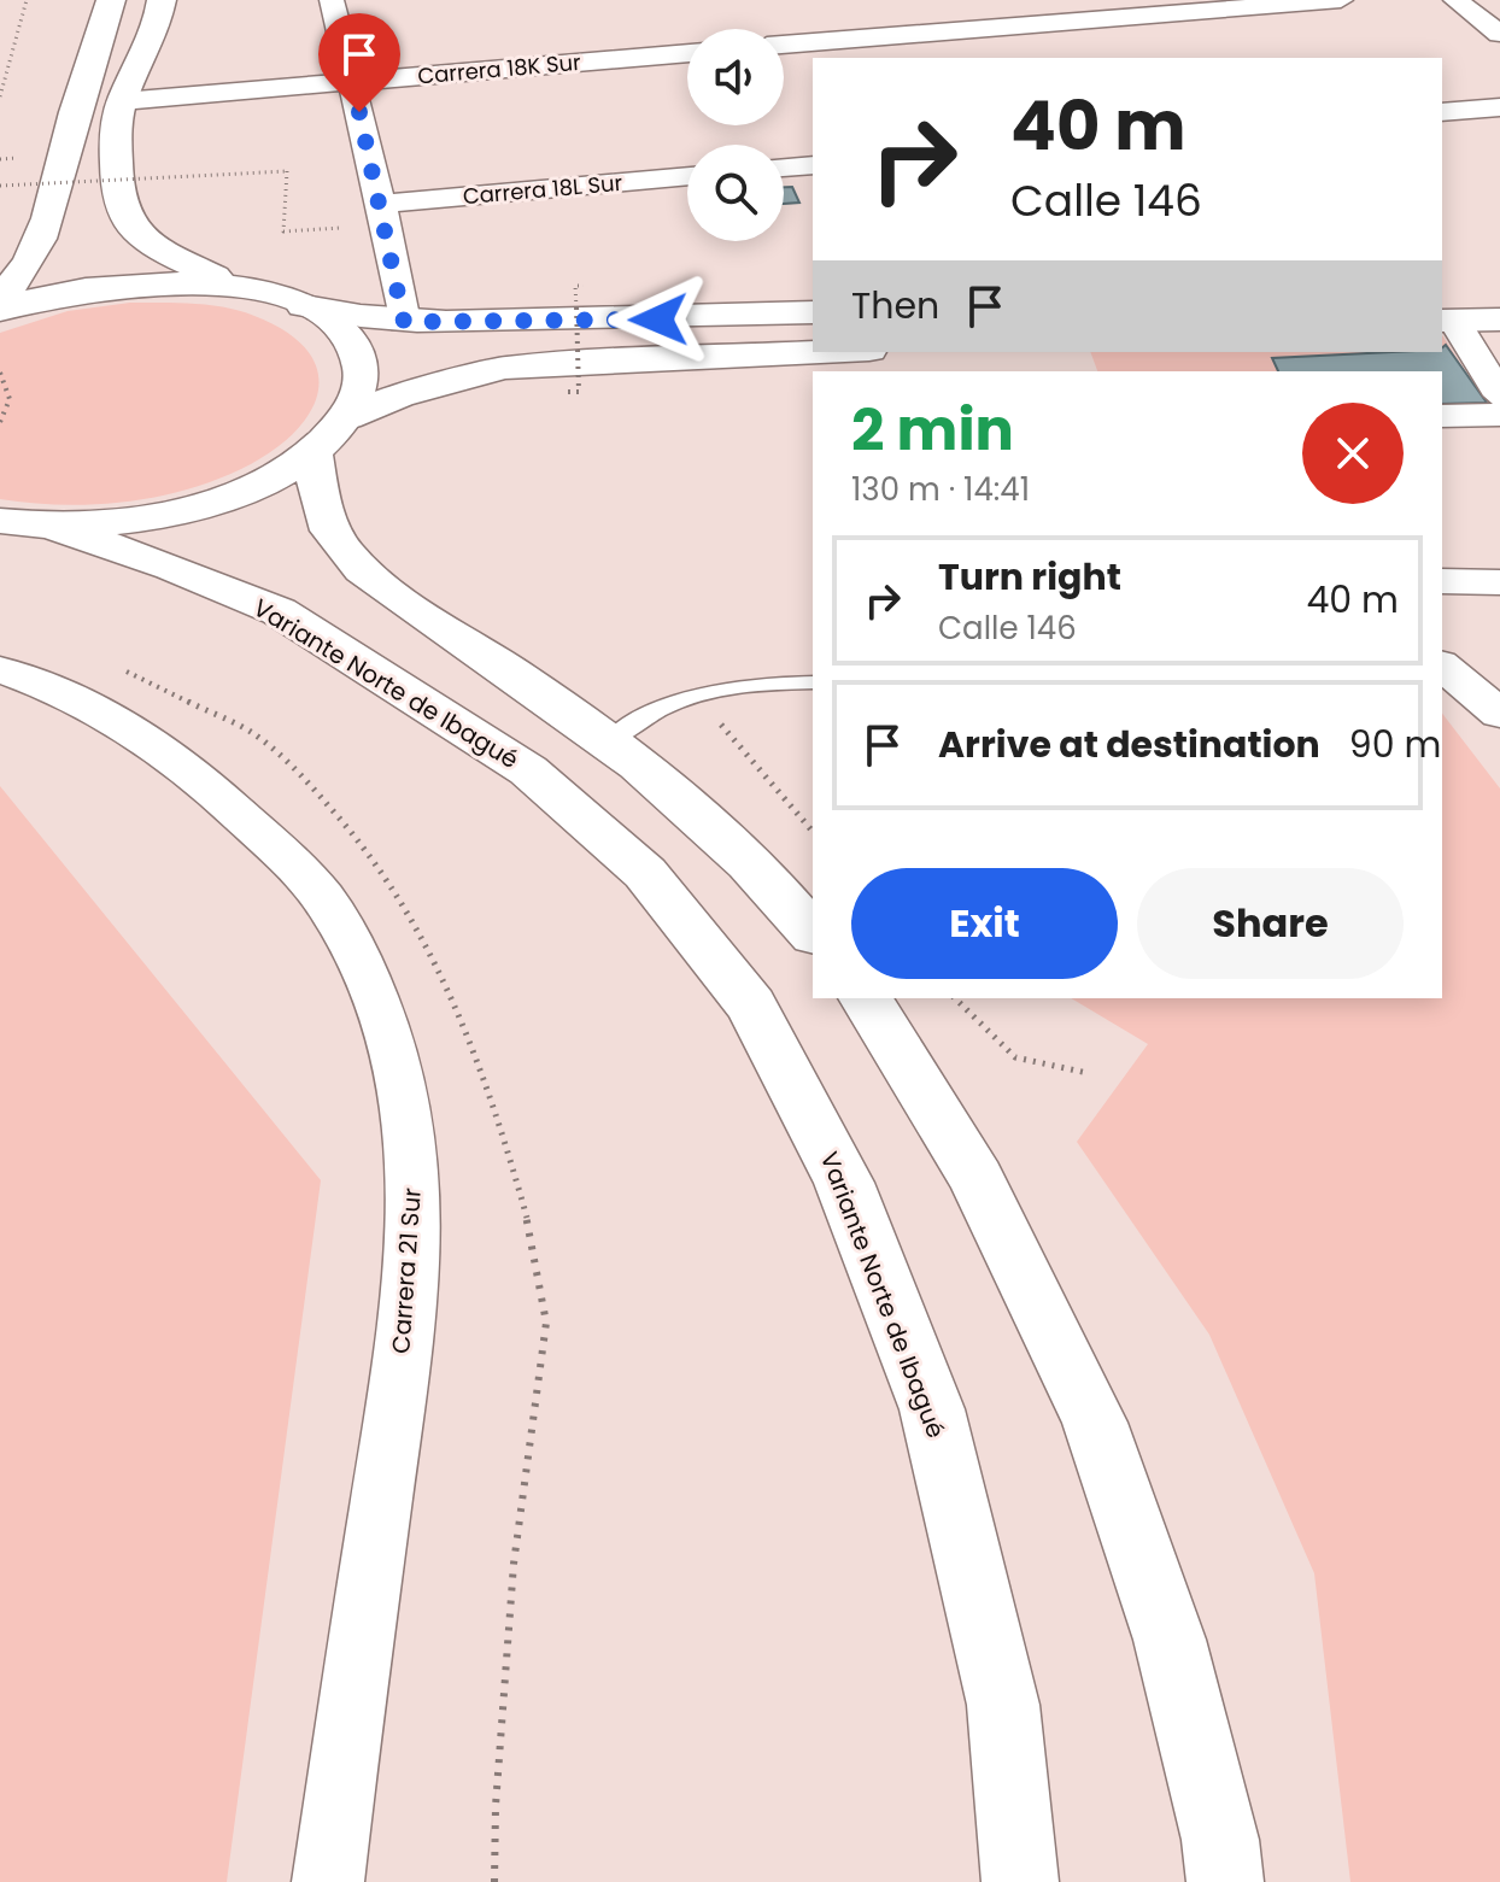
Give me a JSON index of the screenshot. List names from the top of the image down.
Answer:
{
  "streets": {
    "main road": ["Variante Norte de Ibagué"],
    "street": ["Carrera 18K Sur", "Carrera 18L Sur", "Carrera 21 Sur"]
  },
  "page": {
    "turn": ["40 m", "Calle 146"],
    "then": "Then",
    "heading": ["2 min", "130 m · 14:41"],
    "list": [
      {
        "name": "Turn right",
        "note": "Calle 146",
        "value": "40 m"
      },
      {
        "name": "Arrive at destination",
        "value": "90 m"
      }
    ],
    "buttons": ["Exit", "Share"]
  }
}
